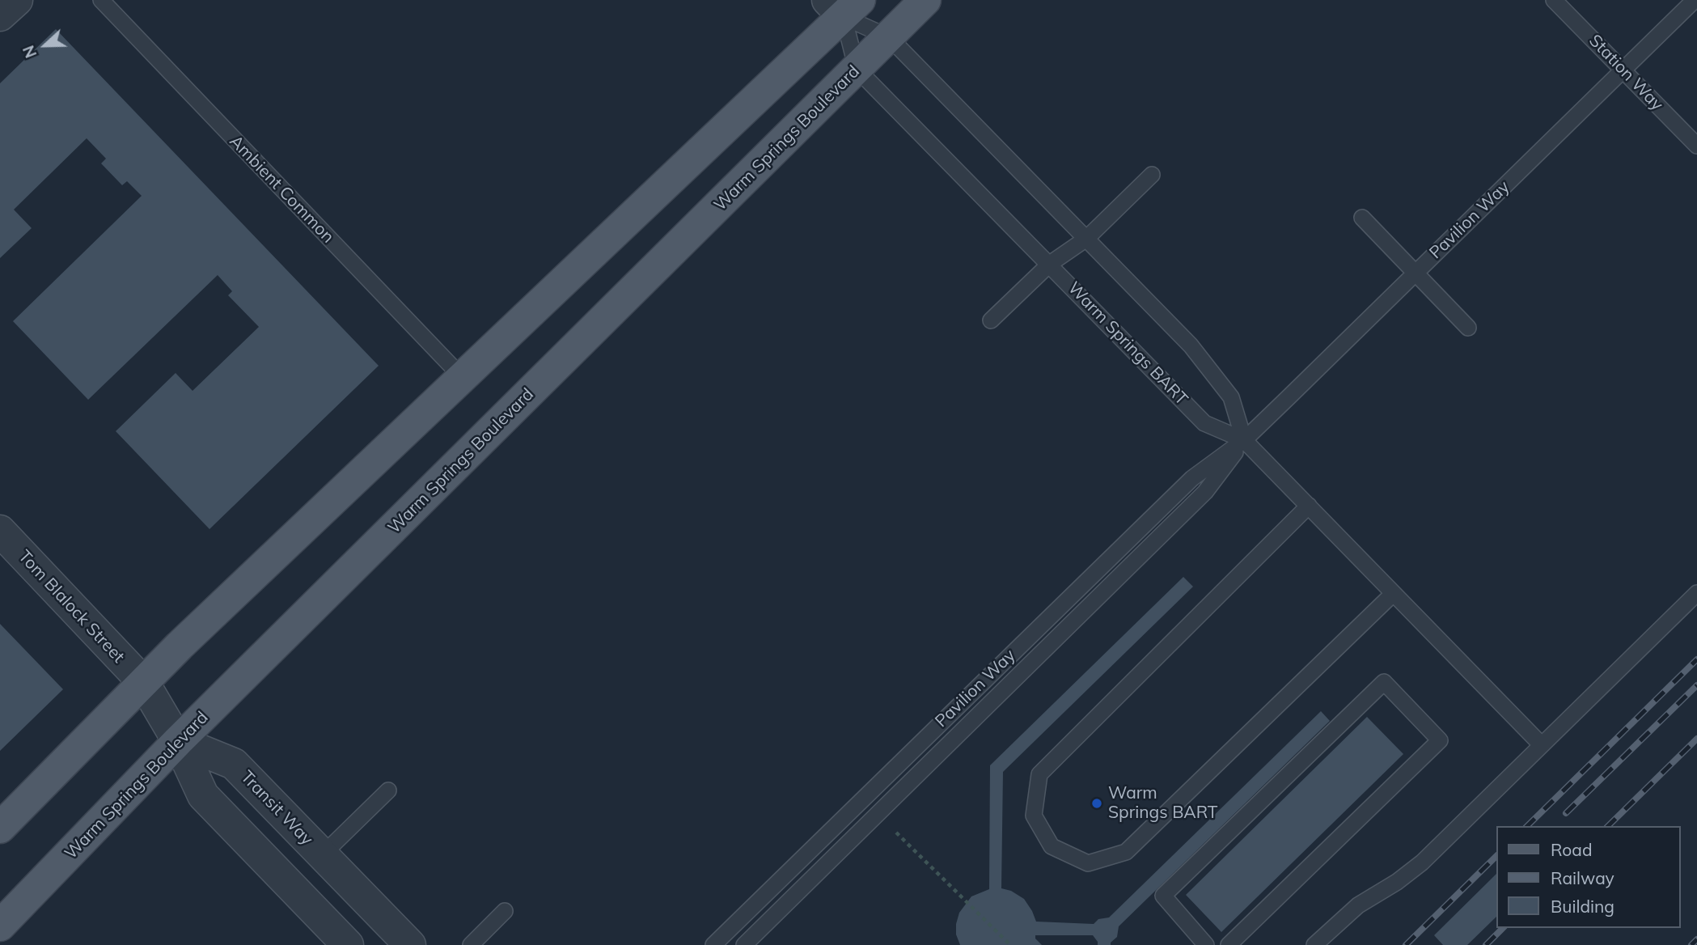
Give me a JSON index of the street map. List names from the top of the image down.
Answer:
{
  "streets": {
    "main road": ["Warm Springs Boulevard"],
    "street": ["Tom Blalock Street", "Transit Way"],
    "lane": [
      "Station Way",
      "Ambient Common",
      "Pavilion Way",
      "Warm Springs BART"
    ]
  },
  "crossings": [
    ["Station Way", "Pavilion Way"],
    ["Warm Springs Boulevard", "Warm Springs BART"],
    ["Warm Springs Boulevard", "Transit Way"],
    ["Pavilion Way", "Warm Springs BART"]
  ],
  "places": ["Warm Springs BART"],
  "legend": ["Road", "Railway", "Building"],
  "north": "left"
}
